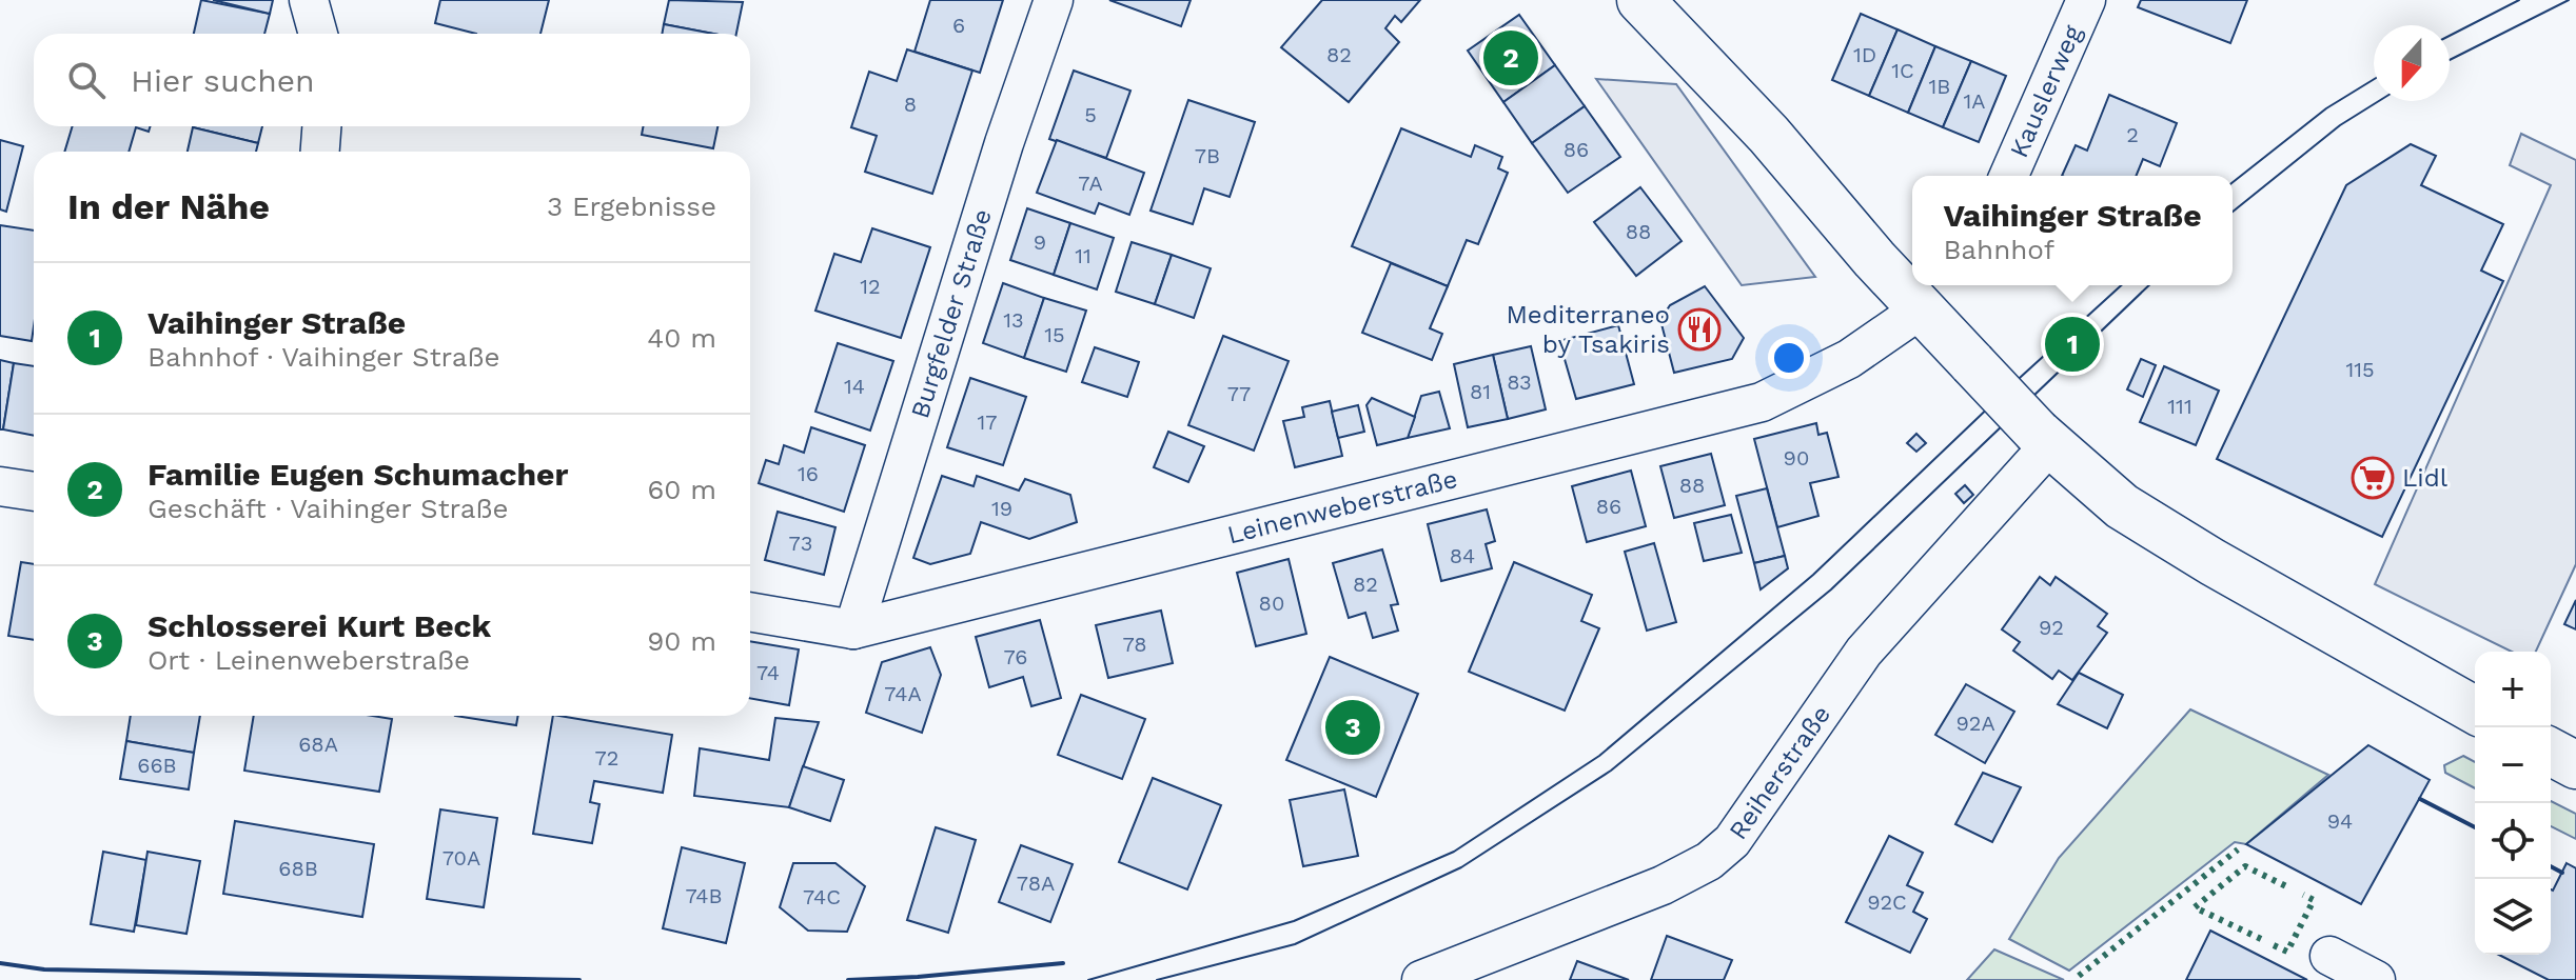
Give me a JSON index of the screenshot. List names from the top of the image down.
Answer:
{
  "streets": {
    "street": [
      "Kauslerweg",
      "Burgfelder Straße",
      "Leinenweberstraße",
      "Reiherstraße"
    ]
  },
  "crossings": [
    ["Burgfelder Straße", "Leinenweberstraße"]
  ],
  "places": {
    "restaurant": ["Mediterraneo by Tsakiris"],
    "supermarket": ["Lidl"]
  },
  "house_numbers": [
    "6",
    "82",
    "1D",
    "1C",
    "1B",
    "1A",
    "8",
    "5",
    "2",
    "86",
    "7B",
    "7A",
    "88",
    "9",
    "11",
    "12",
    "13",
    "15",
    "115",
    "83",
    "14",
    "81",
    "77",
    "111",
    "17",
    "90",
    "16",
    "88",
    "86",
    "19",
    "73",
    "84",
    "82",
    "80",
    "92",
    "78",
    "76",
    "74",
    "74A",
    "92A",
    "68A",
    "72",
    "66B",
    "94",
    "70A",
    "68B",
    "78A",
    "74B",
    "74C",
    "92C"
  ],
  "north": "bottom",
  "page": {
    "pins": ["2", "1", "3"],
    "search": "Hier suchen",
    "heading": ["In der Nähe", "3 Ergebnisse"],
    "popup": ["Vaihinger Straße", "Bahnhof"],
    "list": [
      {
        "mark": "1",
        "name": "Vaihinger Straße",
        "note": "Bahnhof · Vaihinger Straße",
        "value": "40 m"
      },
      {
        "mark": "2",
        "name": "Familie Eugen Schumacher",
        "note": "Geschäft · Vaihinger Straße",
        "value": "60 m"
      },
      {
        "mark": "3",
        "name": "Schlosserei Kurt Beck",
        "note": "Ort · Leinenweberstraße",
        "value": "90 m"
      }
    ],
    "map_buttons": ["+", "−"]
  }
}
